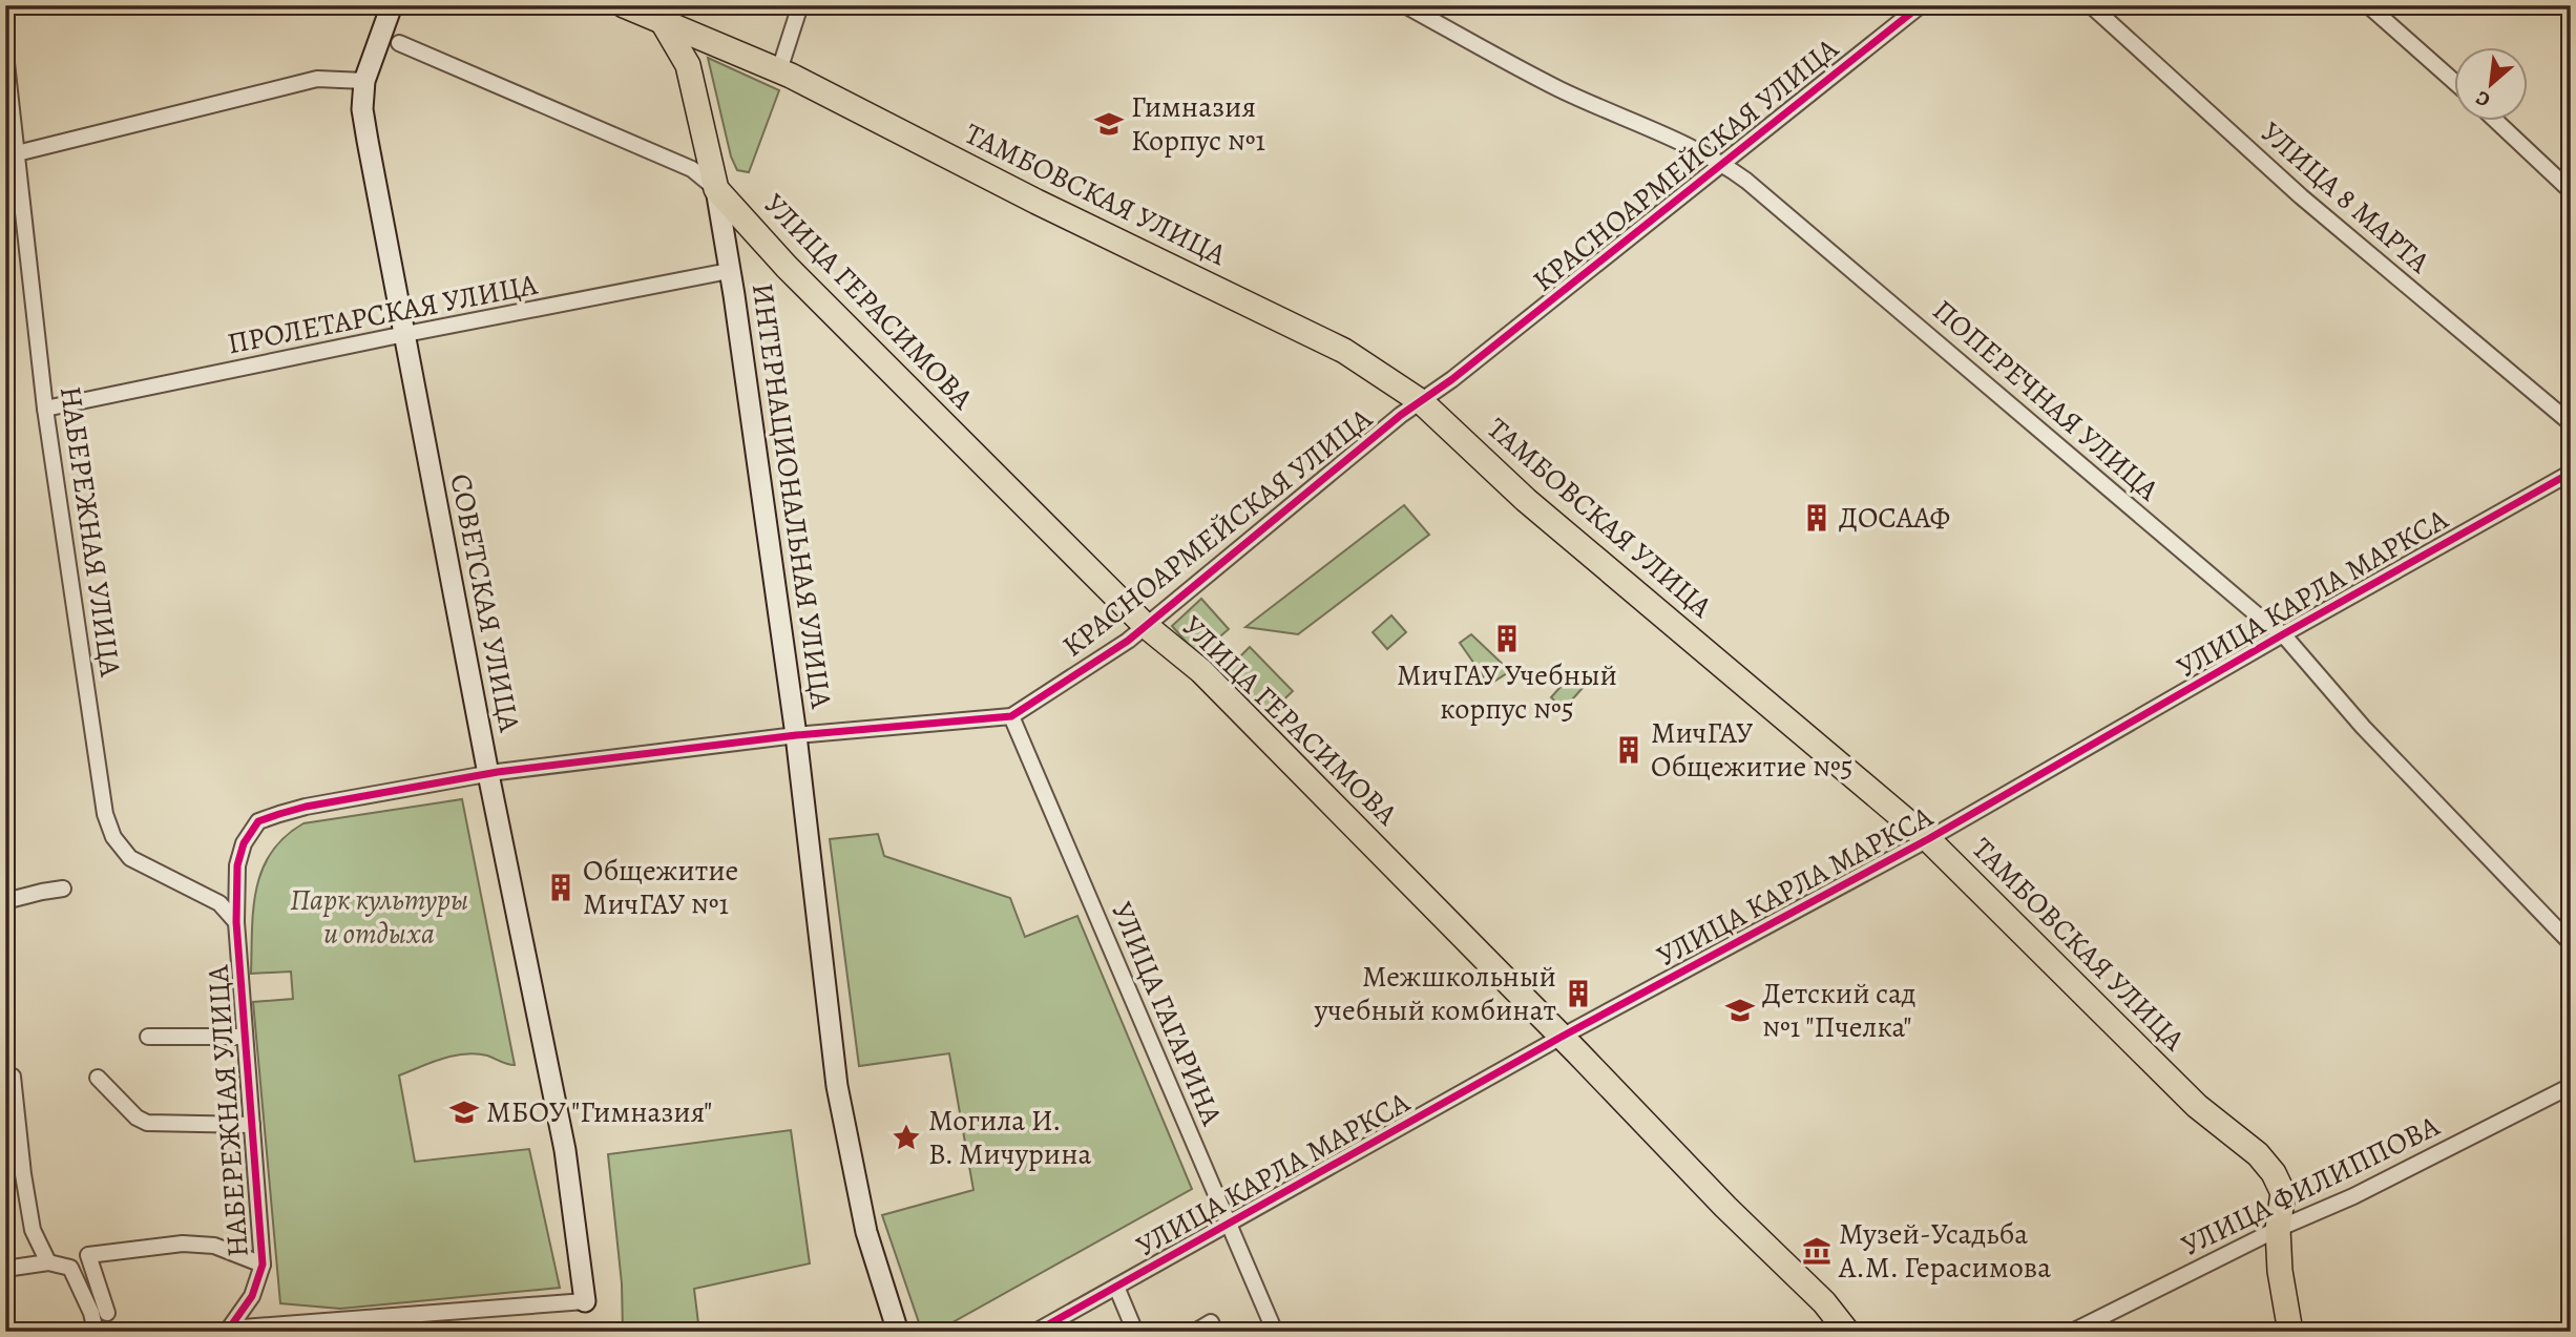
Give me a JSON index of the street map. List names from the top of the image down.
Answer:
{
  "streets": {
    "main road": [
      "ТАМБОВСКАЯ УЛИЦА",
      "УЛИЦА ГЕРАСИМОВА",
      "ИНТЕРНАЦИОНАЛЬНАЯ УЛИЦА",
      "СОВЕТСКАЯ УЛИЦА"
    ],
    "street": [
      "КРАСНОАРМЕЙСКАЯ УЛИЦА",
      "УЛИЦА 8 МАРТА",
      "ПРОЛЕТАРСКАЯ УЛИЦА",
      "ПОПЕРЕЧНАЯ УЛИЦА",
      "НАБЕРЕЖНАЯ УЛИЦА",
      "УЛИЦА КАРЛА МАРКСА",
      "УЛИЦА ГАГАРИНА",
      "УЛИЦА ФИЛИППОВА"
    ]
  },
  "crossings": [
    ["КРАСНОАРМЕЙСКАЯ УЛИЦА", "ТАМБОВСКАЯ УЛИЦА"],
    ["КРАСНОАРМЕЙСКАЯ УЛИЦА", "УЛИЦА ГЕРАСИМОВА"],
    ["КРАСНОАРМЕЙСКАЯ УЛИЦА", "ПОПЕРЕЧНАЯ УЛИЦА"],
    ["КРАСНОАРМЕЙСКАЯ УЛИЦА", "ИНТЕРНАЦИОНАЛЬНАЯ УЛИЦА"],
    ["КРАСНОАРМЕЙСКАЯ УЛИЦА", "НАБЕРЕЖНАЯ УЛИЦА"],
    ["КРАСНОАРМЕЙСКАЯ УЛИЦА", "СОВЕТСКАЯ УЛИЦА"],
    ["КРАСНОАРМЕЙСКАЯ УЛИЦА", "УЛИЦА ГАГАРИНА"],
    ["ТАМБОВСКАЯ УЛИЦА", "УЛИЦА ГЕРАСИМОВА"],
    ["ТАМБОВСКАЯ УЛИЦА", "УЛИЦА КАРЛА МАРКСА"],
    ["ТАМБОВСКАЯ УЛИЦА", "УЛИЦА ФИЛИППОВА"],
    ["УЛИЦА ГЕРАСИМОВА", "ИНТЕРНАЦИОНАЛЬНАЯ УЛИЦА"],
    ["УЛИЦА ГЕРАСИМОВА", "УЛИЦА КАРЛА МАРКСА"],
    ["ПРОЛЕТАРСКАЯ УЛИЦА", "ИНТЕРНАЦИОНАЛЬНАЯ УЛИЦА"],
    ["ПРОЛЕТАРСКАЯ УЛИЦА", "НАБЕРЕЖНАЯ УЛИЦА"],
    ["ПРОЛЕТАРСКАЯ УЛИЦА", "СОВЕТСКАЯ УЛИЦА"],
    ["ПОПЕРЕЧНАЯ УЛИЦА", "УЛИЦА КАРЛА МАРКСА"],
    ["УЛИЦА КАРЛА МАРКСА", "УЛИЦА ГАГАРИНА"]
  ],
  "parks": ["Парк культуры и отдыха"],
  "places": {
    "school or university": ["Гимназия Корпус №1", "Детский сад №1 \"Пчелка\"", "МБОУ \"Гимназия\""],
    "building": [
      "ДОСААФ",
      "МичГАУ Учебный корпус №5",
      "МичГАУ Общежитие №5",
      "Общежитие МичГАУ №1",
      "Межшкольный учебный комбинат"
    ],
    "place": ["Могила И. В. Мичурина"],
    "museum": ["Музей-Усадьба А.М. Герасимова"]
  },
  "north": "bottom left"
}
